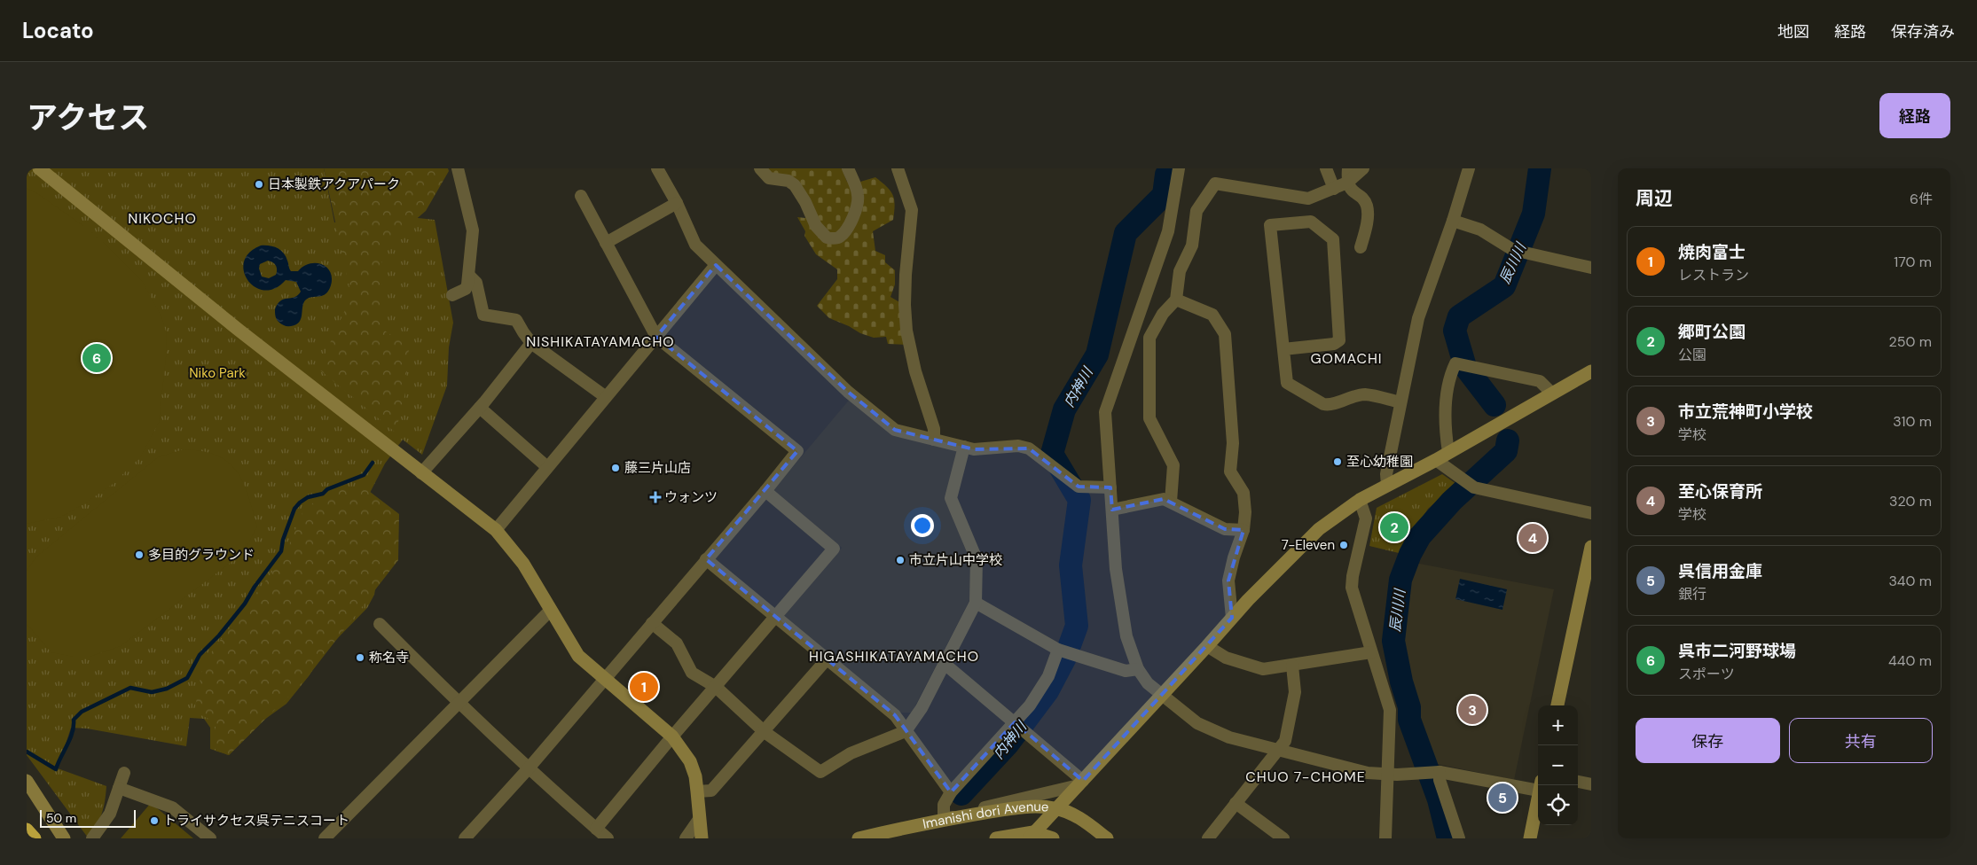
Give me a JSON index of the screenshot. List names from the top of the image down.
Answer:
{
  "streets": {
    "street": ["Imanishi dori Avenue"]
  },
  "districts": [
    "NIKOCHO",
    "NISHIKATAYAMACHO",
    "GOMACHI",
    "HIGASHIKATAYAMACHO",
    "CHUO 7-CHOME"
  ],
  "water": ["辰川川", "内神川"],
  "parks": ["Niko Park"],
  "places": {
    "other": [
      "日本製鉄アクアパーク",
      "至心幼稚園",
      "藤三片山店",
      "7-Eleven",
      "多目的グラウンド",
      "市立片山中学校",
      "称名寺",
      "トライサクセス呉テニスコート"
    ],
    "health": ["ウォンツ"]
  },
  "scale_bar": "50 m",
  "page": {
    "header": "Locato",
    "nav": ["地図", "経路", "保存済み"],
    "title": "アクセス",
    "buttons": [
      "経路",
      ["保存", "共有"]
    ],
    "heading": ["周辺", "6件"],
    "list": [
      {
        "mark": "1",
        "name": "焼肉富士",
        "note": "レストラン",
        "value": "170 m"
      },
      {
        "mark": "2",
        "name": "郷町公園",
        "note": "公園",
        "value": "250 m"
      },
      {
        "mark": "3",
        "name": "市立荒神町小学校",
        "note": "学校",
        "value": "310 m"
      },
      {
        "mark": "4",
        "name": "至心保育所",
        "note": "学校",
        "value": "320 m"
      },
      {
        "mark": "5",
        "name": "呉信用金庫",
        "note": "銀行",
        "value": "340 m"
      },
      {
        "mark": "6",
        "name": "呉市二河野球場",
        "note": "スポーツ",
        "value": "440 m"
      }
    ],
    "pins": [
      "6",
      "2",
      "4",
      "1",
      "3",
      "5"
    ],
    "map_buttons": ["+", "−"],
    "scale": "50 m"
  }
}
